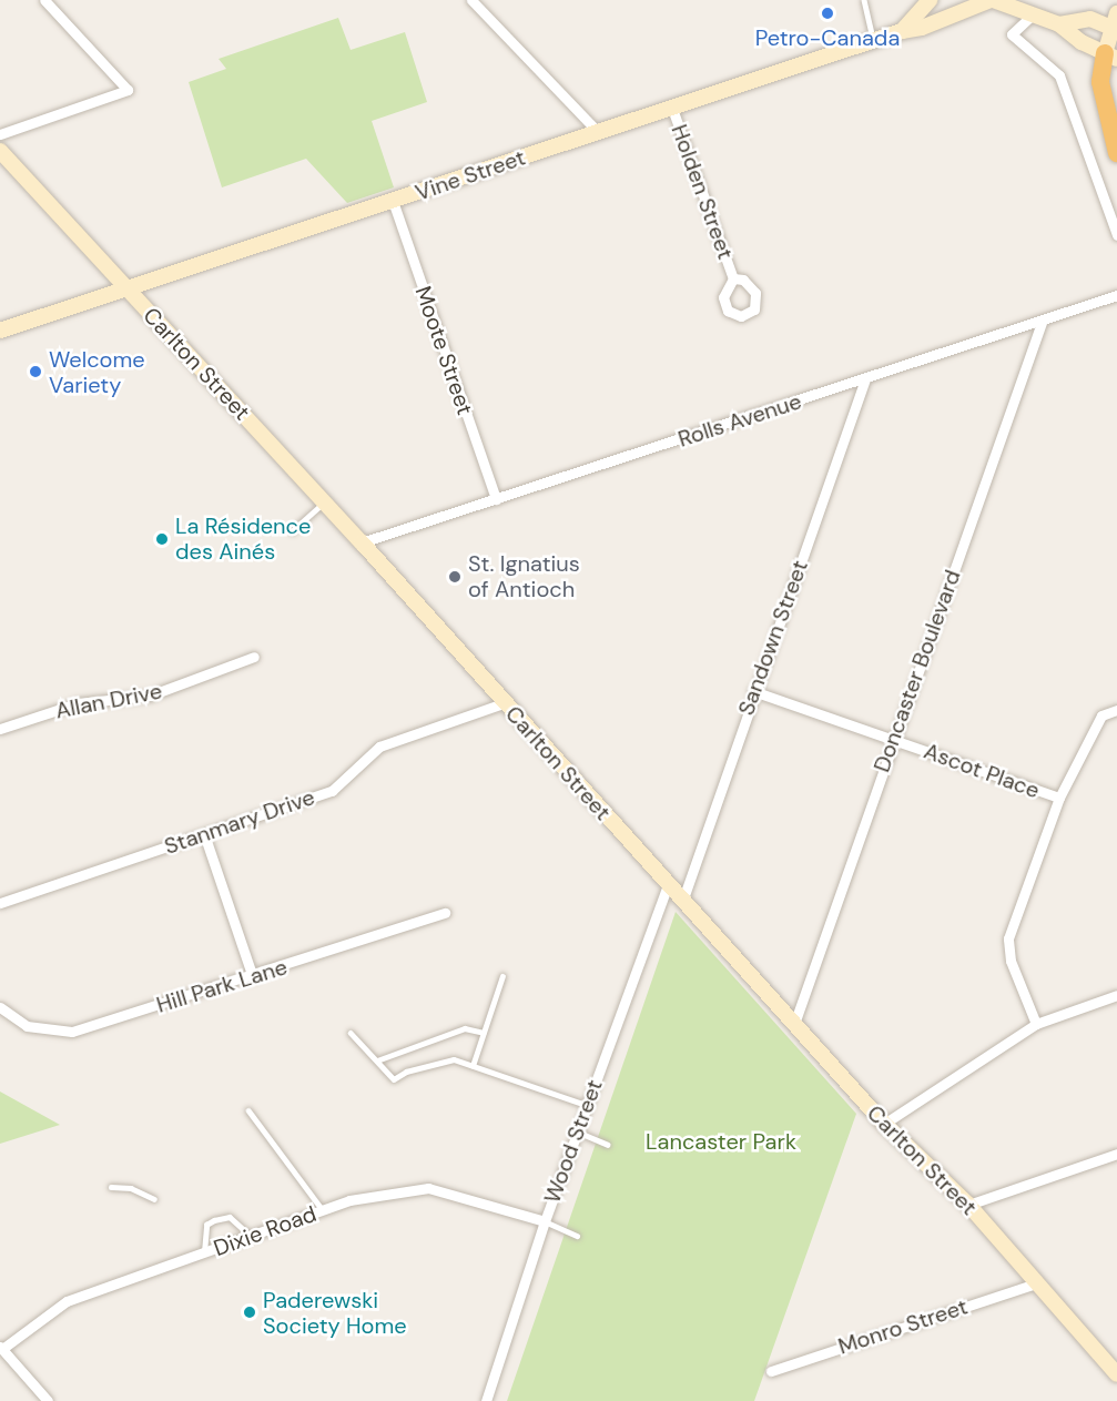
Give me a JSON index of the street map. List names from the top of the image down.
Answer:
{
  "streets": {
    "main road": ["Vine Street", "Carlton Street"],
    "street": [
      "Holden Street",
      "Moote Street",
      "Rolls Avenue",
      "Sandown Street",
      "Doncaster Boulevard",
      "Allan Drive",
      "Ascot Place",
      "Stanmary Drive",
      "Hill Park Lane",
      "Wood Street",
      "Dixie Road",
      "Monro Street"
    ]
  },
  "crossings": [
    ["Vine Street", "Holden Street"],
    ["Vine Street", "Moote Street"],
    ["Vine Street", "Carlton Street"],
    ["Moote Street", "Rolls Avenue"],
    ["Carlton Street", "Rolls Avenue"],
    ["Carlton Street", "Sandown Street"],
    ["Carlton Street", "Doncaster Boulevard"],
    ["Carlton Street", "Stanmary Drive"],
    ["Carlton Street", "Wood Street"],
    ["Carlton Street", "Monro Street"],
    ["Rolls Avenue", "Sandown Street"],
    ["Rolls Avenue", "Doncaster Boulevard"],
    ["Sandown Street", "Ascot Place"],
    ["Doncaster Boulevard", "Ascot Place"],
    ["Wood Street", "Dixie Road"]
  ],
  "parks": ["Lancaster Park"],
  "places": [
    "Petro-Canada",
    "Welcome Variety",
    "La Résidence des Ainés",
    "St. Ignatius of Antioch",
    "Paderewski Society Home"
  ]
}
